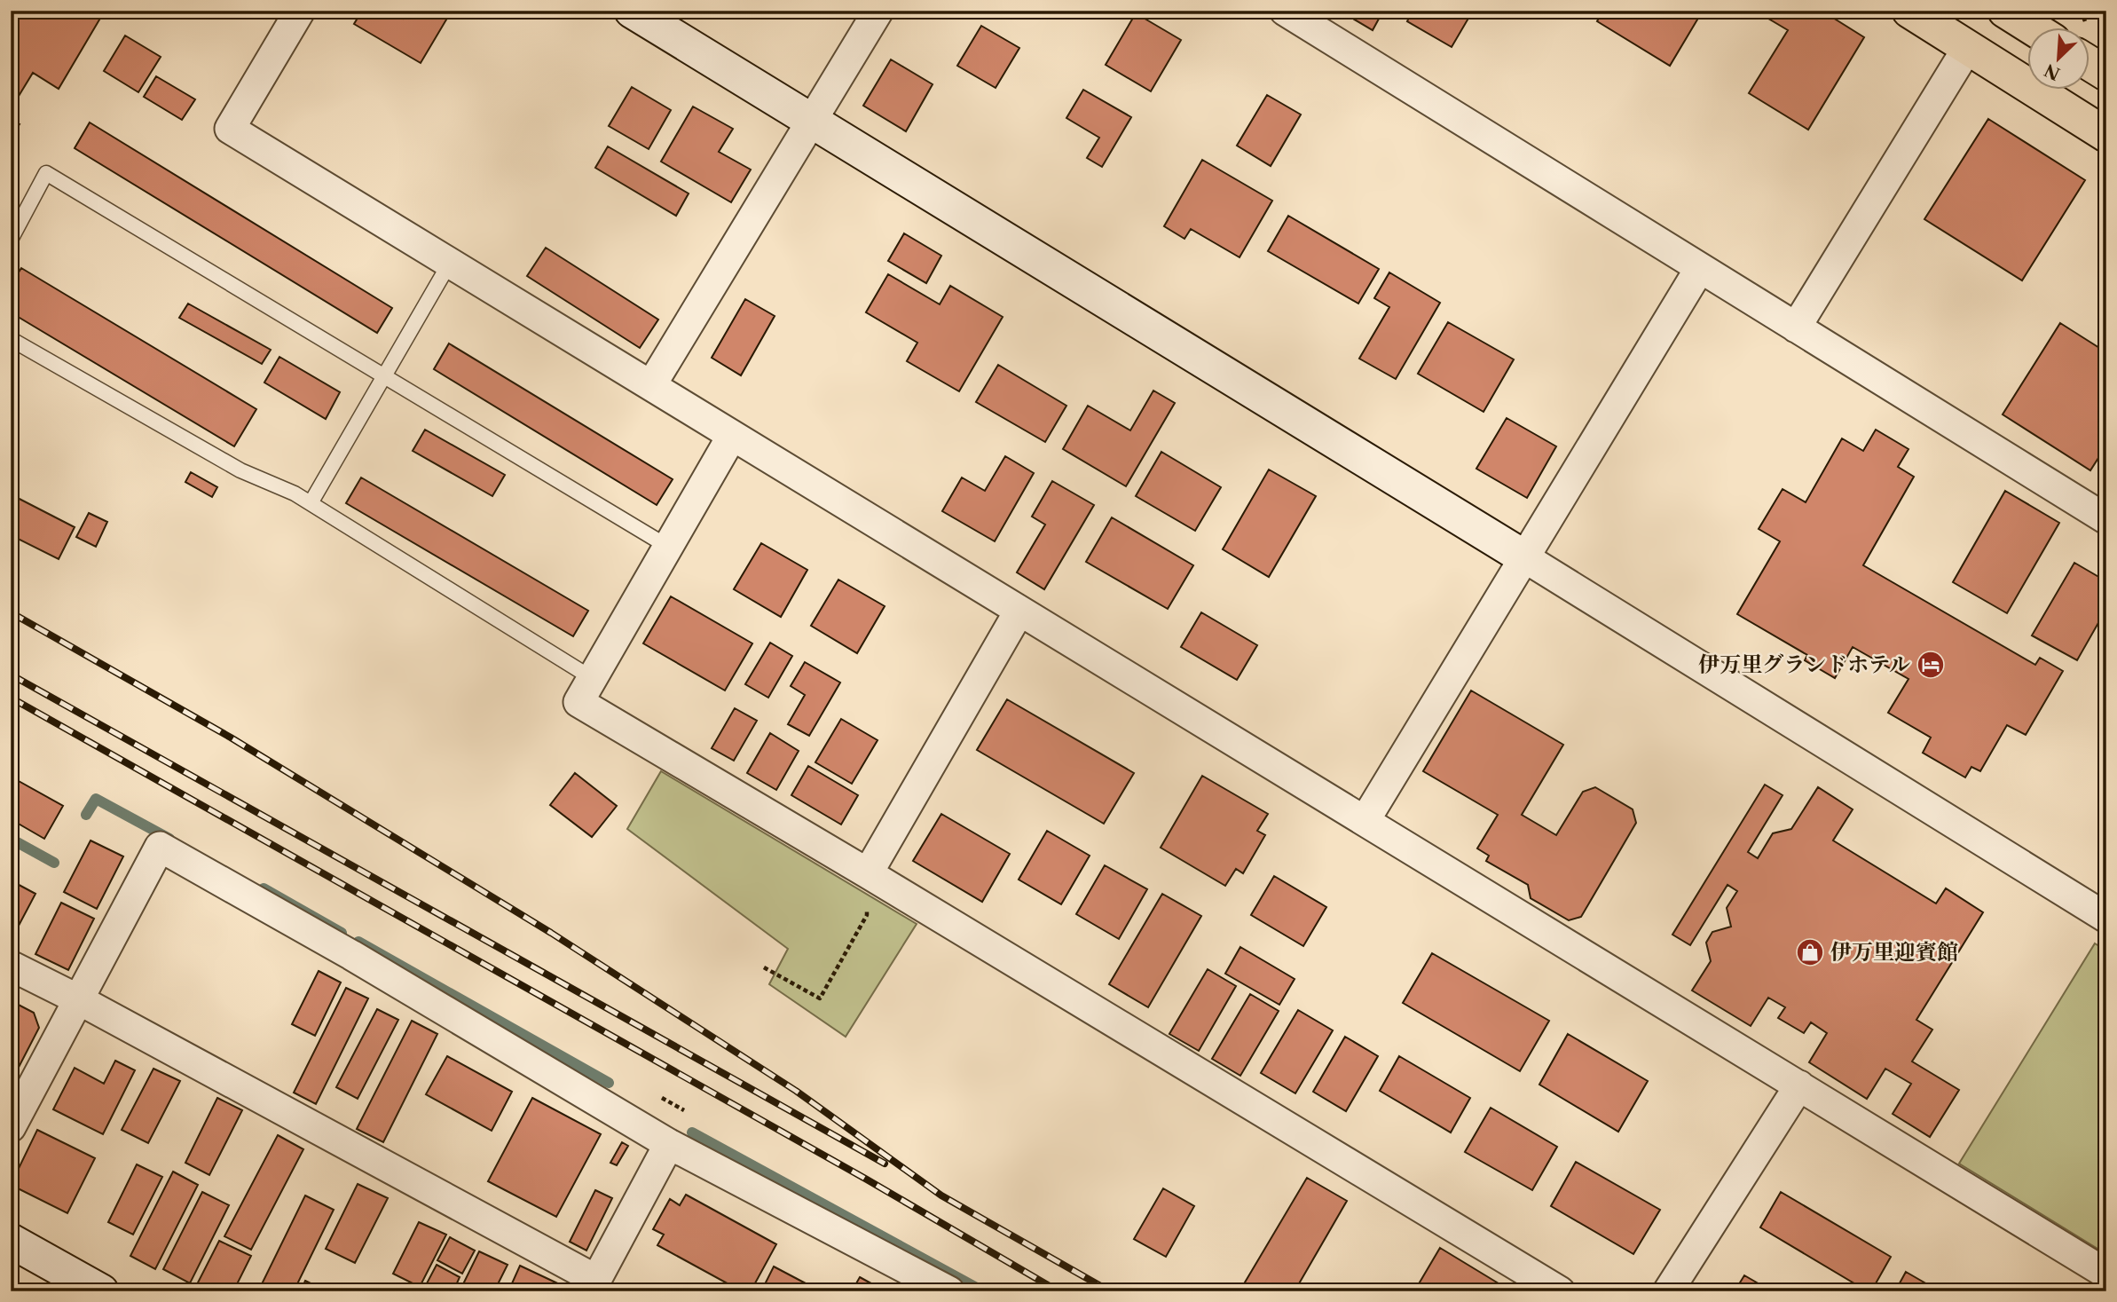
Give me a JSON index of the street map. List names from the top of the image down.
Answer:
{
  "places": {
    "hotel": ["伊万里グランドホテル"],
    "shop": ["伊万里迎賓館"]
  },
  "north": "bottom left"
}
